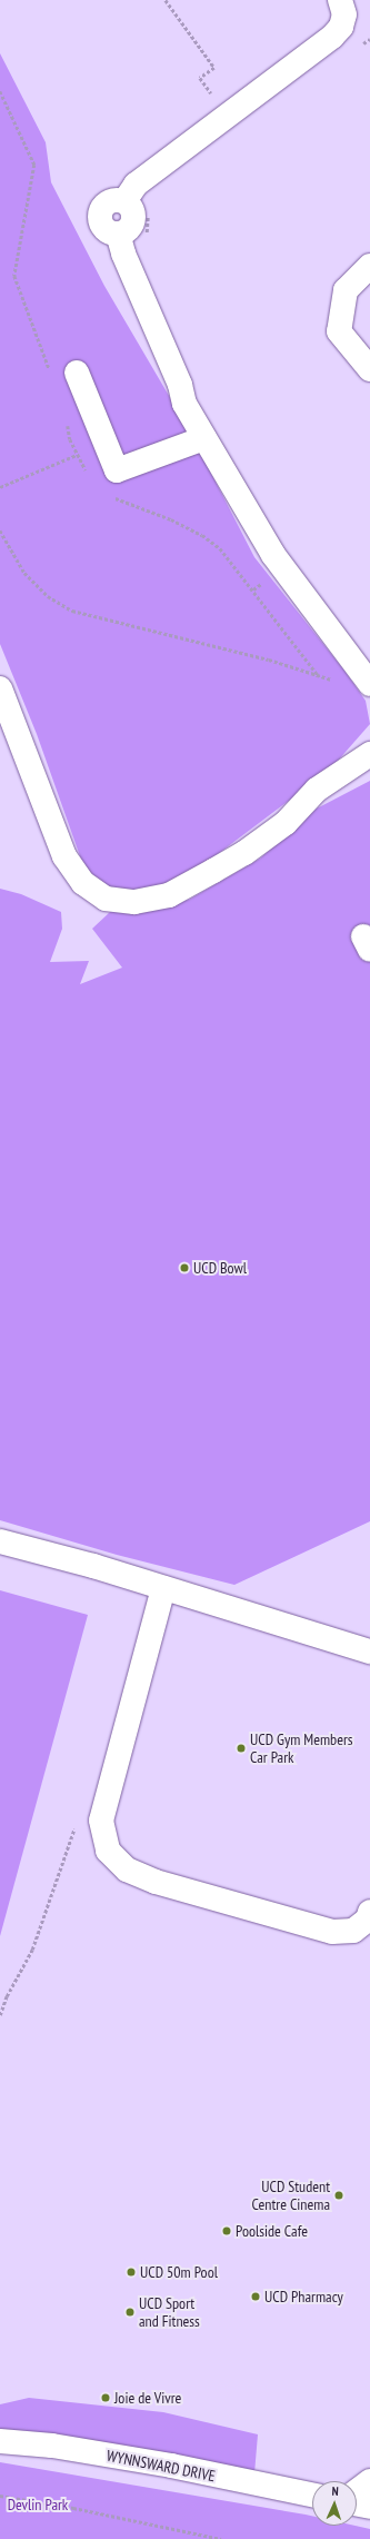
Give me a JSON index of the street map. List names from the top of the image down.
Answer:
{
  "streets": {
    "street": ["WYNNSWARD DRIVE"]
  },
  "parks": ["Devlin Park"],
  "places": [
    "UCD Bowl",
    "UCD Gym Members Car Park",
    "UCD Student Centre Cinema",
    "Poolside Cafe",
    "UCD 50m Pool",
    "UCD Pharmacy",
    "UCD Sport and Fitness",
    "Joie de Vivre"
  ],
  "north": "top"
}
